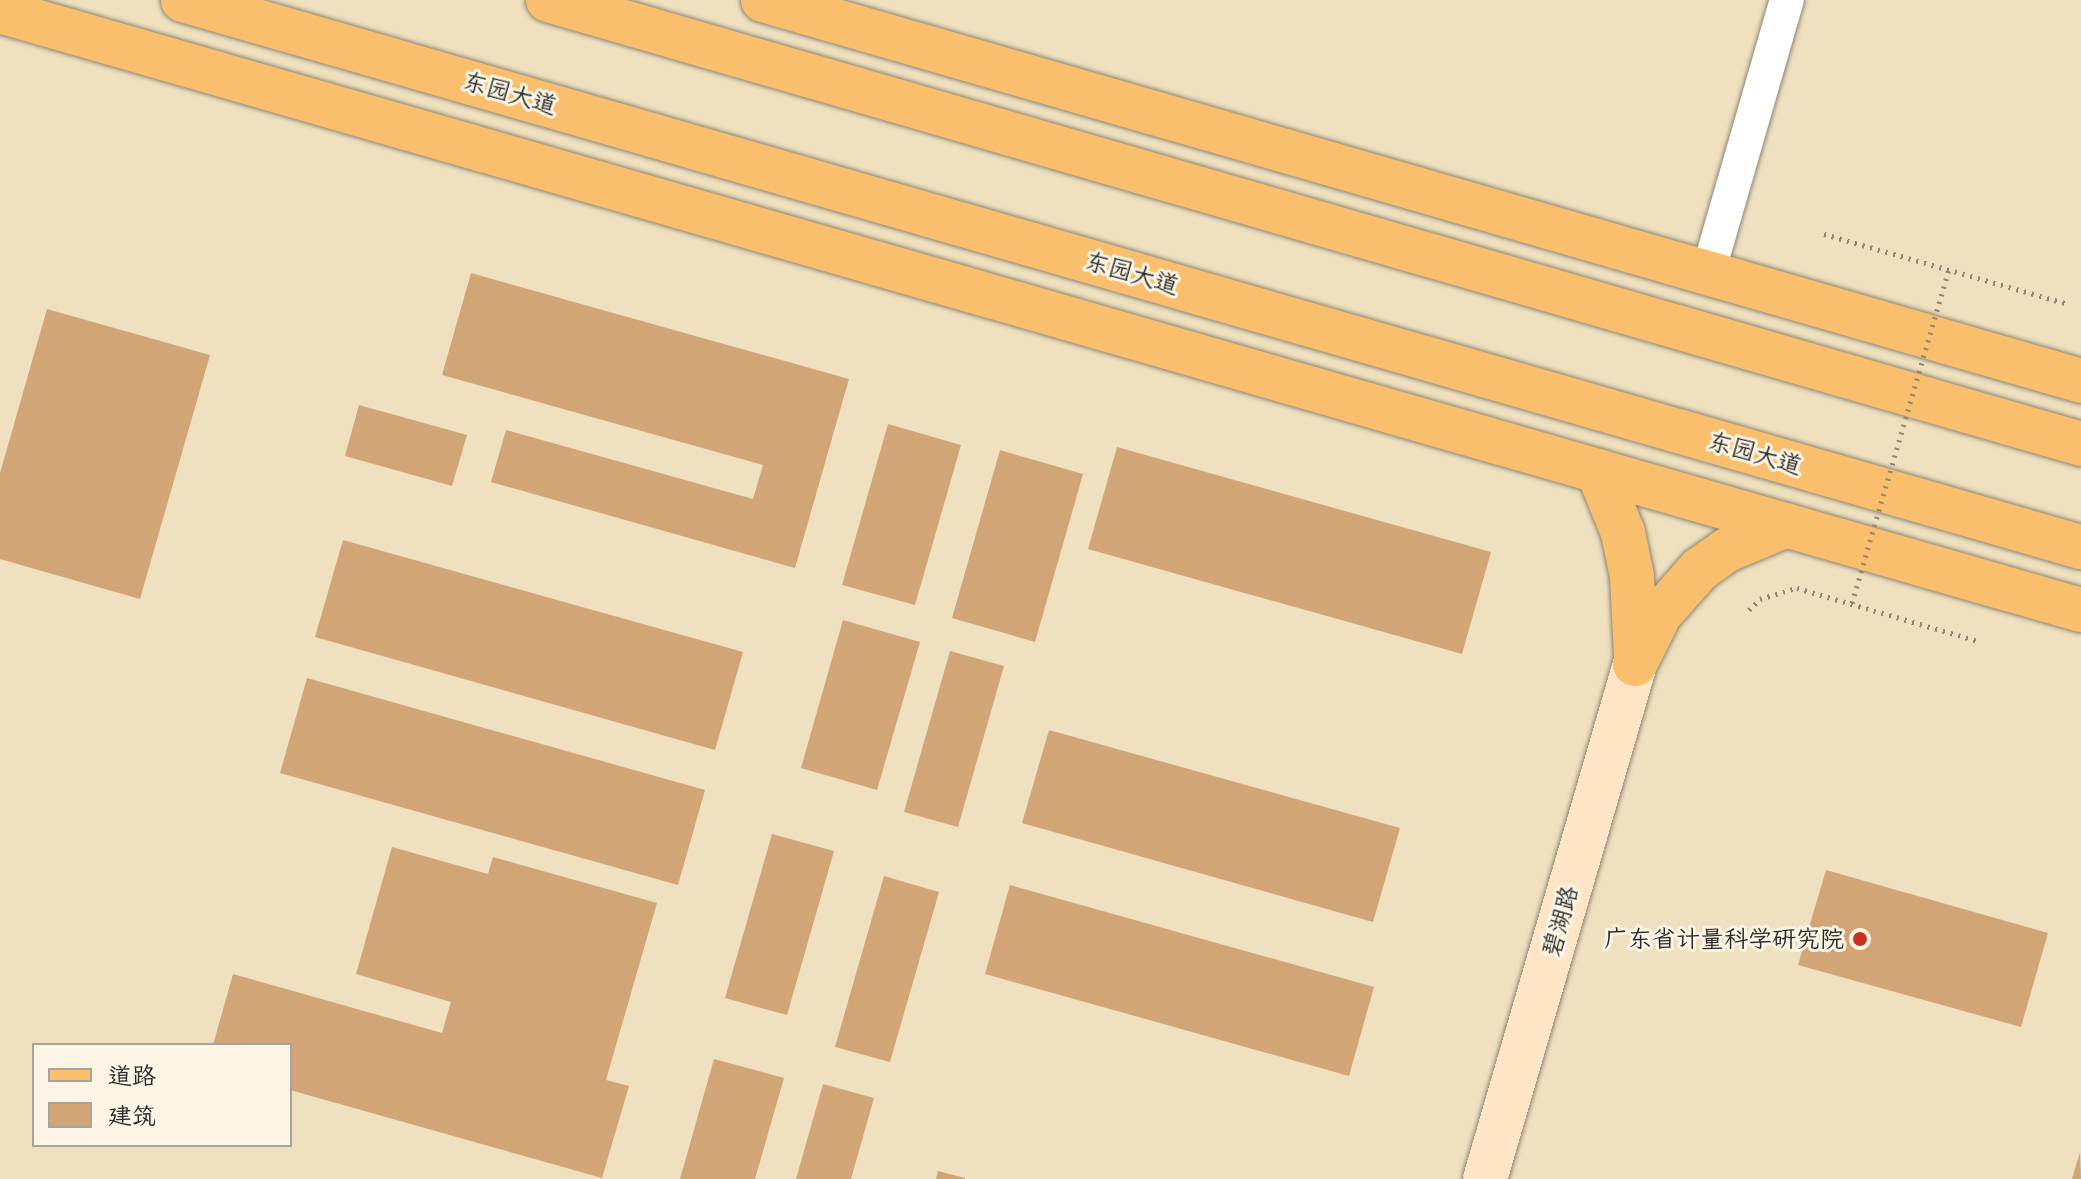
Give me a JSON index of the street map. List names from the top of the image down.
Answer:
{
  "streets": {
    "main road": ["东园大道"],
    "street": ["碧湖路"]
  },
  "places": ["广东省计量科学研究院"],
  "legend": ["道路", "建筑"]
}
